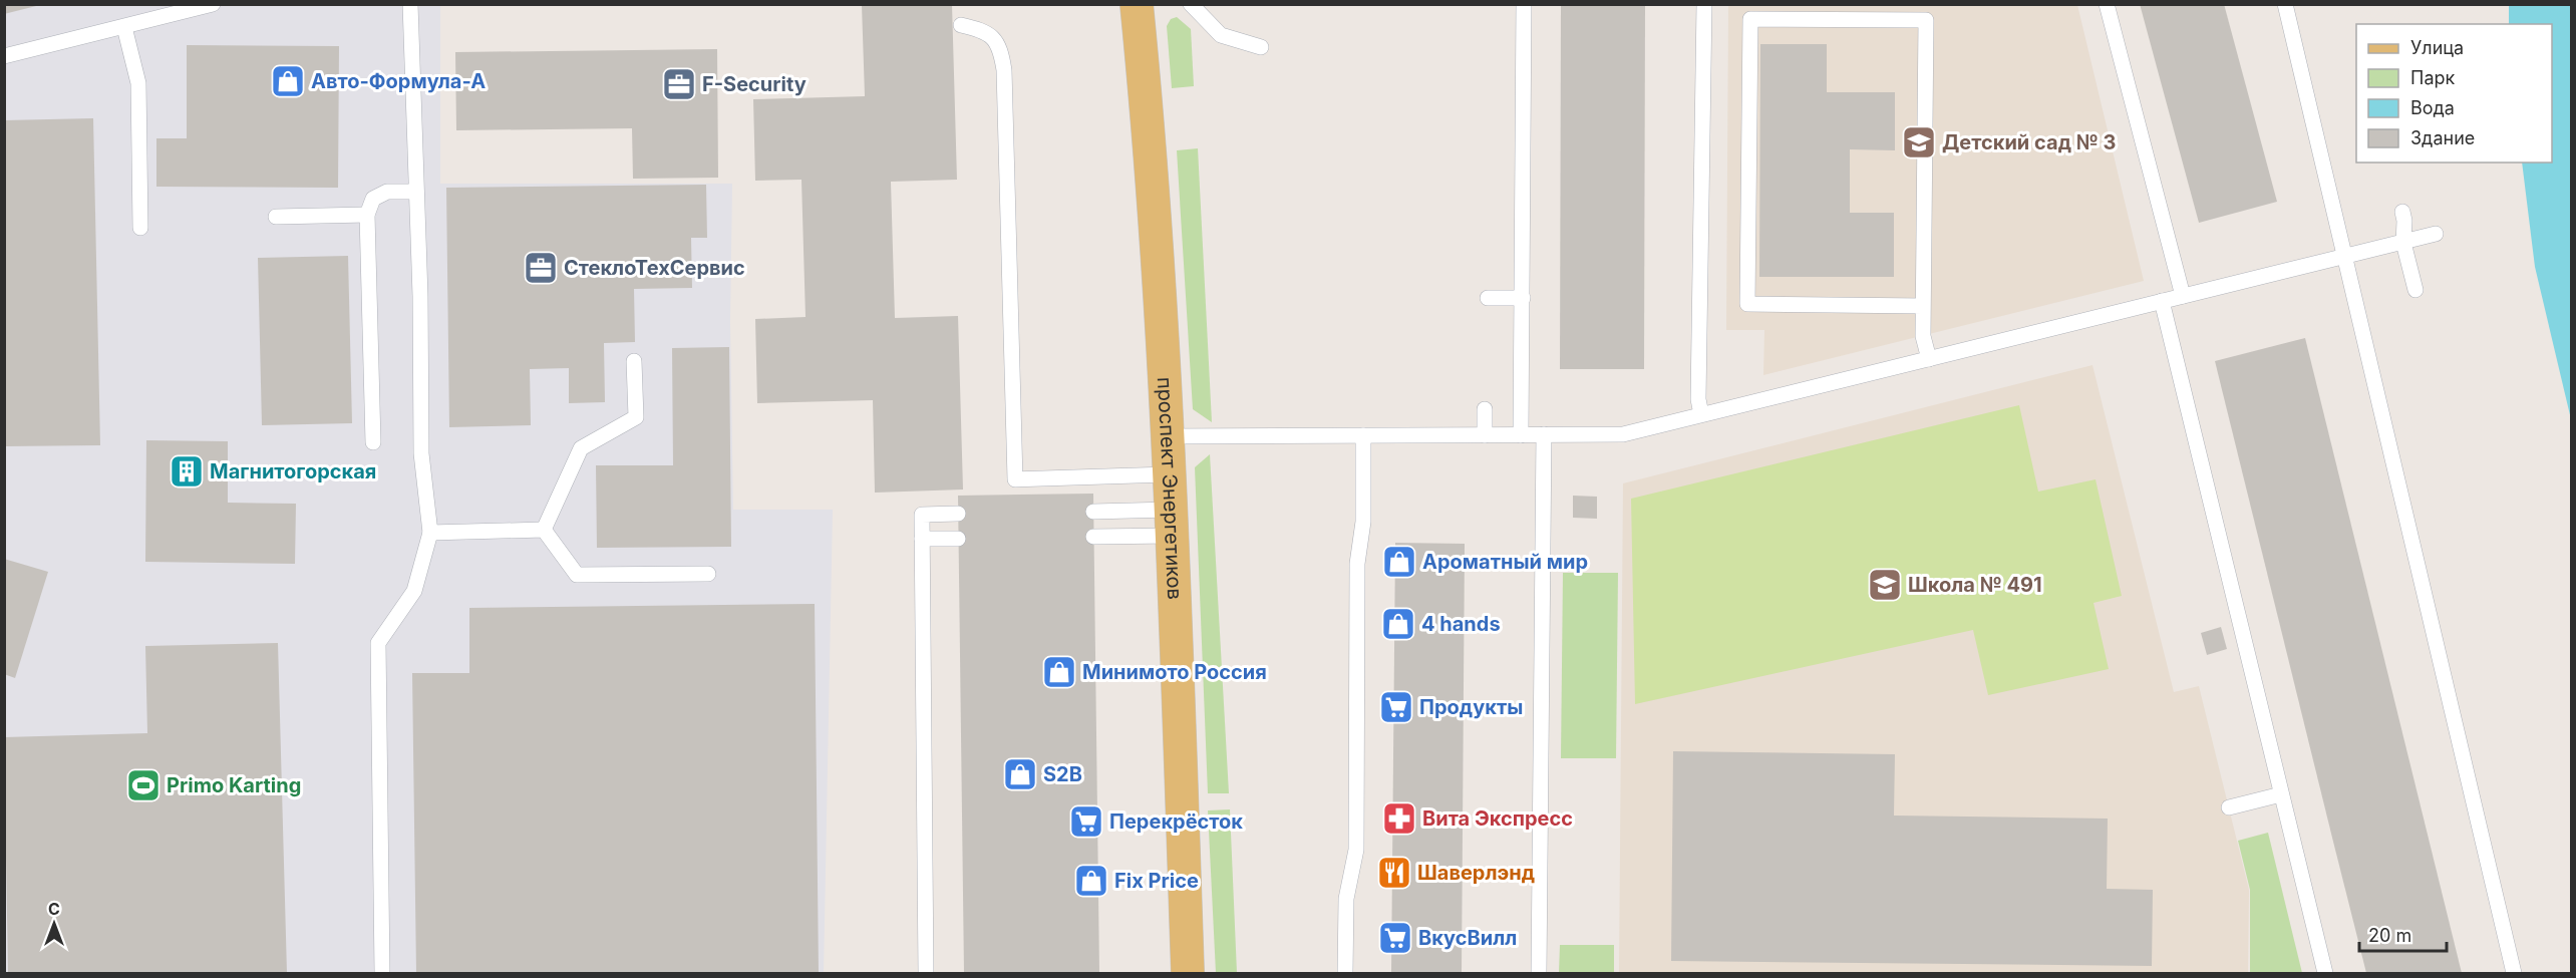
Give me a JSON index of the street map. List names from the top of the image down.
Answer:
{
  "streets": {
    "main road": ["проспект Энергетиков"]
  },
  "places": {
    "shop": [
      "Авто-Формула-А",
      "Ароматный мир",
      "4 hands",
      "Минимото Россия",
      "S2B",
      "Fix Price"
    ],
    "office": ["F-Security", "СтеклоТехСервис"],
    "school or university": ["Детский сад № 3", "Школа № 491"],
    "building": ["Магнитогорская"],
    "supermarket": ["Продукты", "Перекрёсток", "ВкусВилл"],
    "sports": ["Primo Karting"],
    "pharmacy": ["Вита Экспресс"],
    "restaurant": ["Шаверлэнд"]
  },
  "legend": [
    "Улица",
    "Парк",
    "Вода",
    "Здание"
  ],
  "scale_bar": "20 m",
  "north": "top"
}
